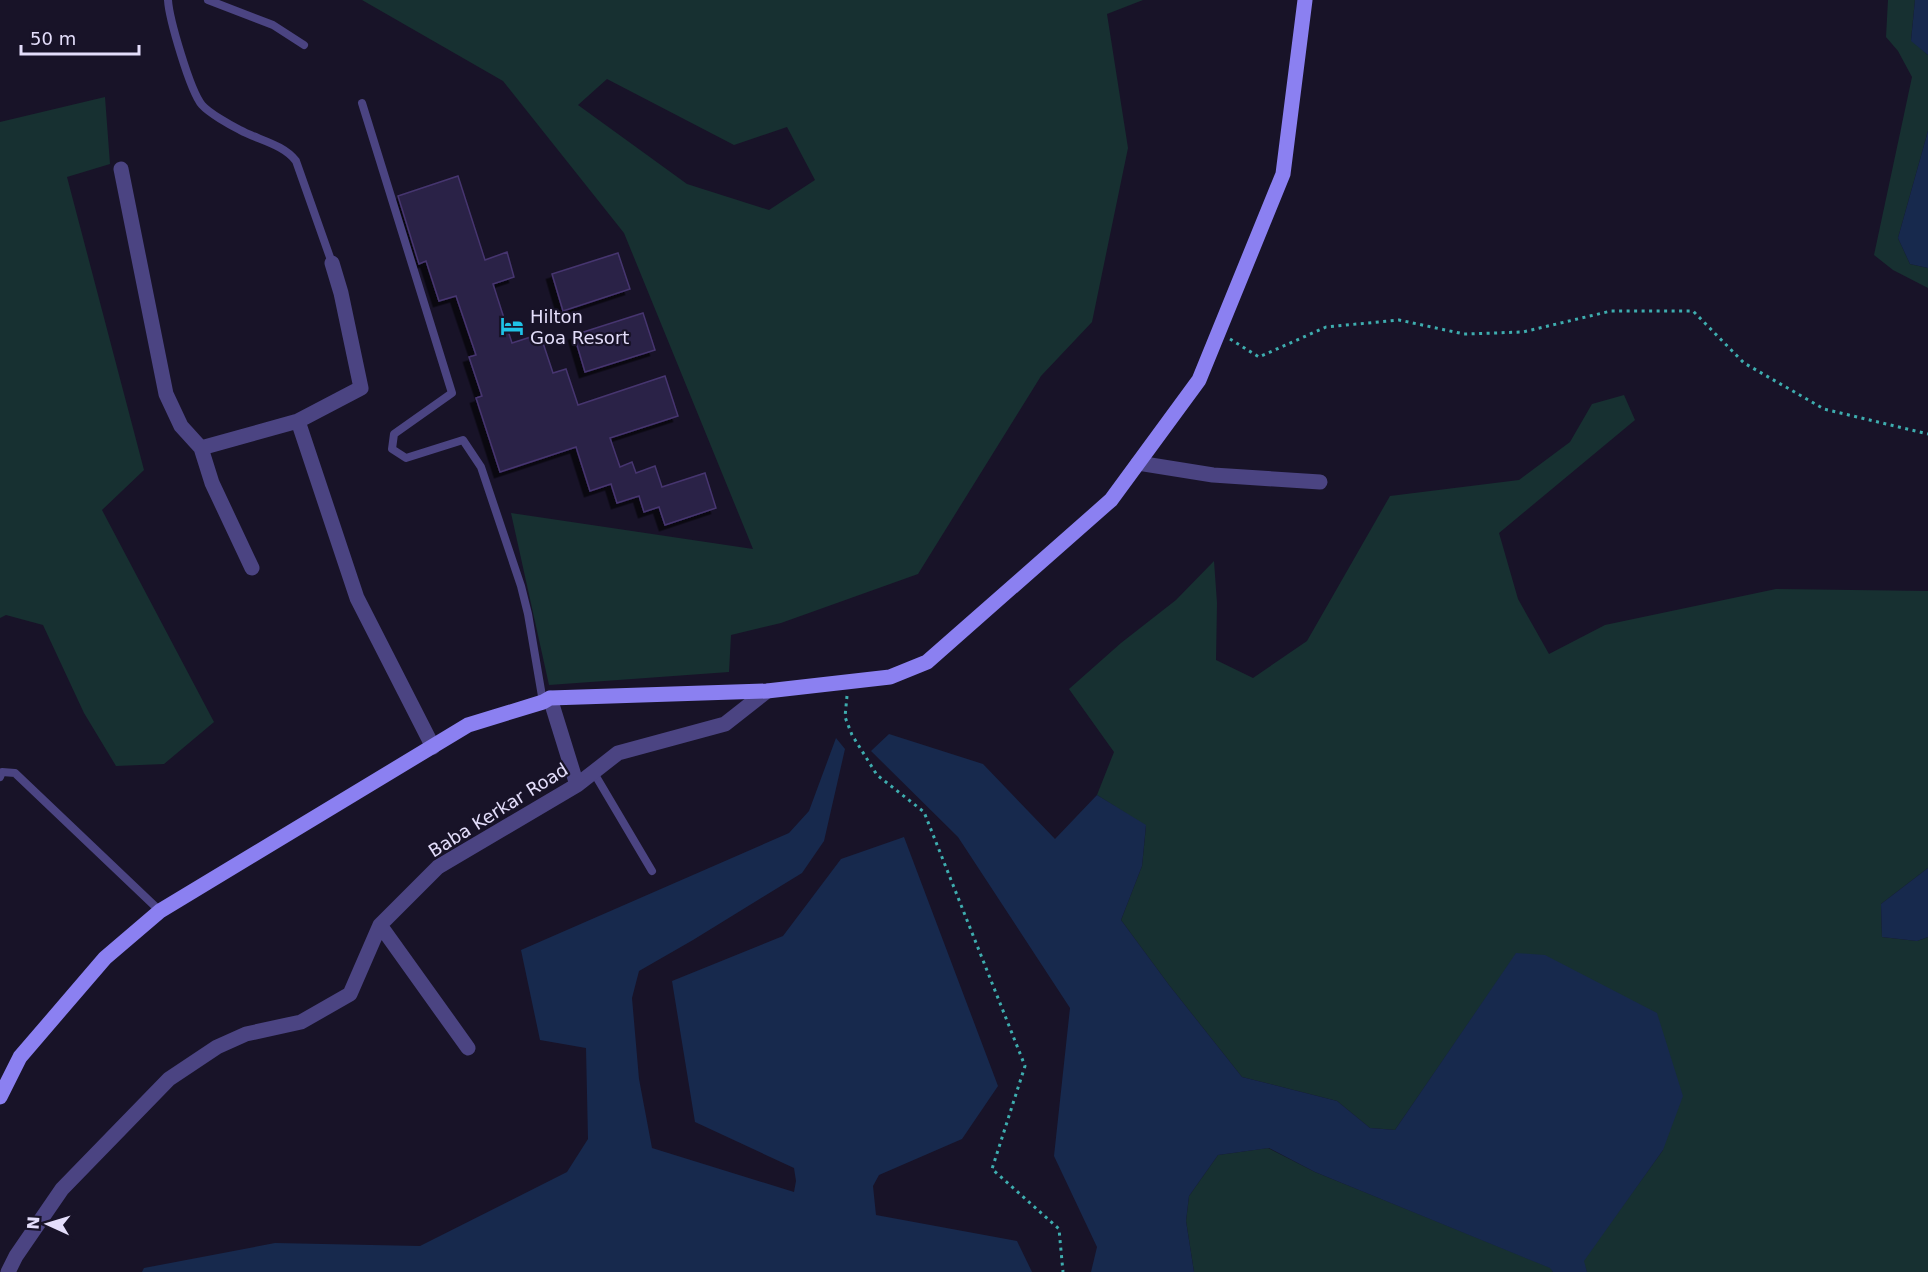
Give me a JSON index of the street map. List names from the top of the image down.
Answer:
{
  "streets": {
    "street": ["Baba Kerkar Road"]
  },
  "places": {
    "hotel": ["Hilton Goa Resort"]
  },
  "scale_bar": "50 m",
  "north": "left"
}
